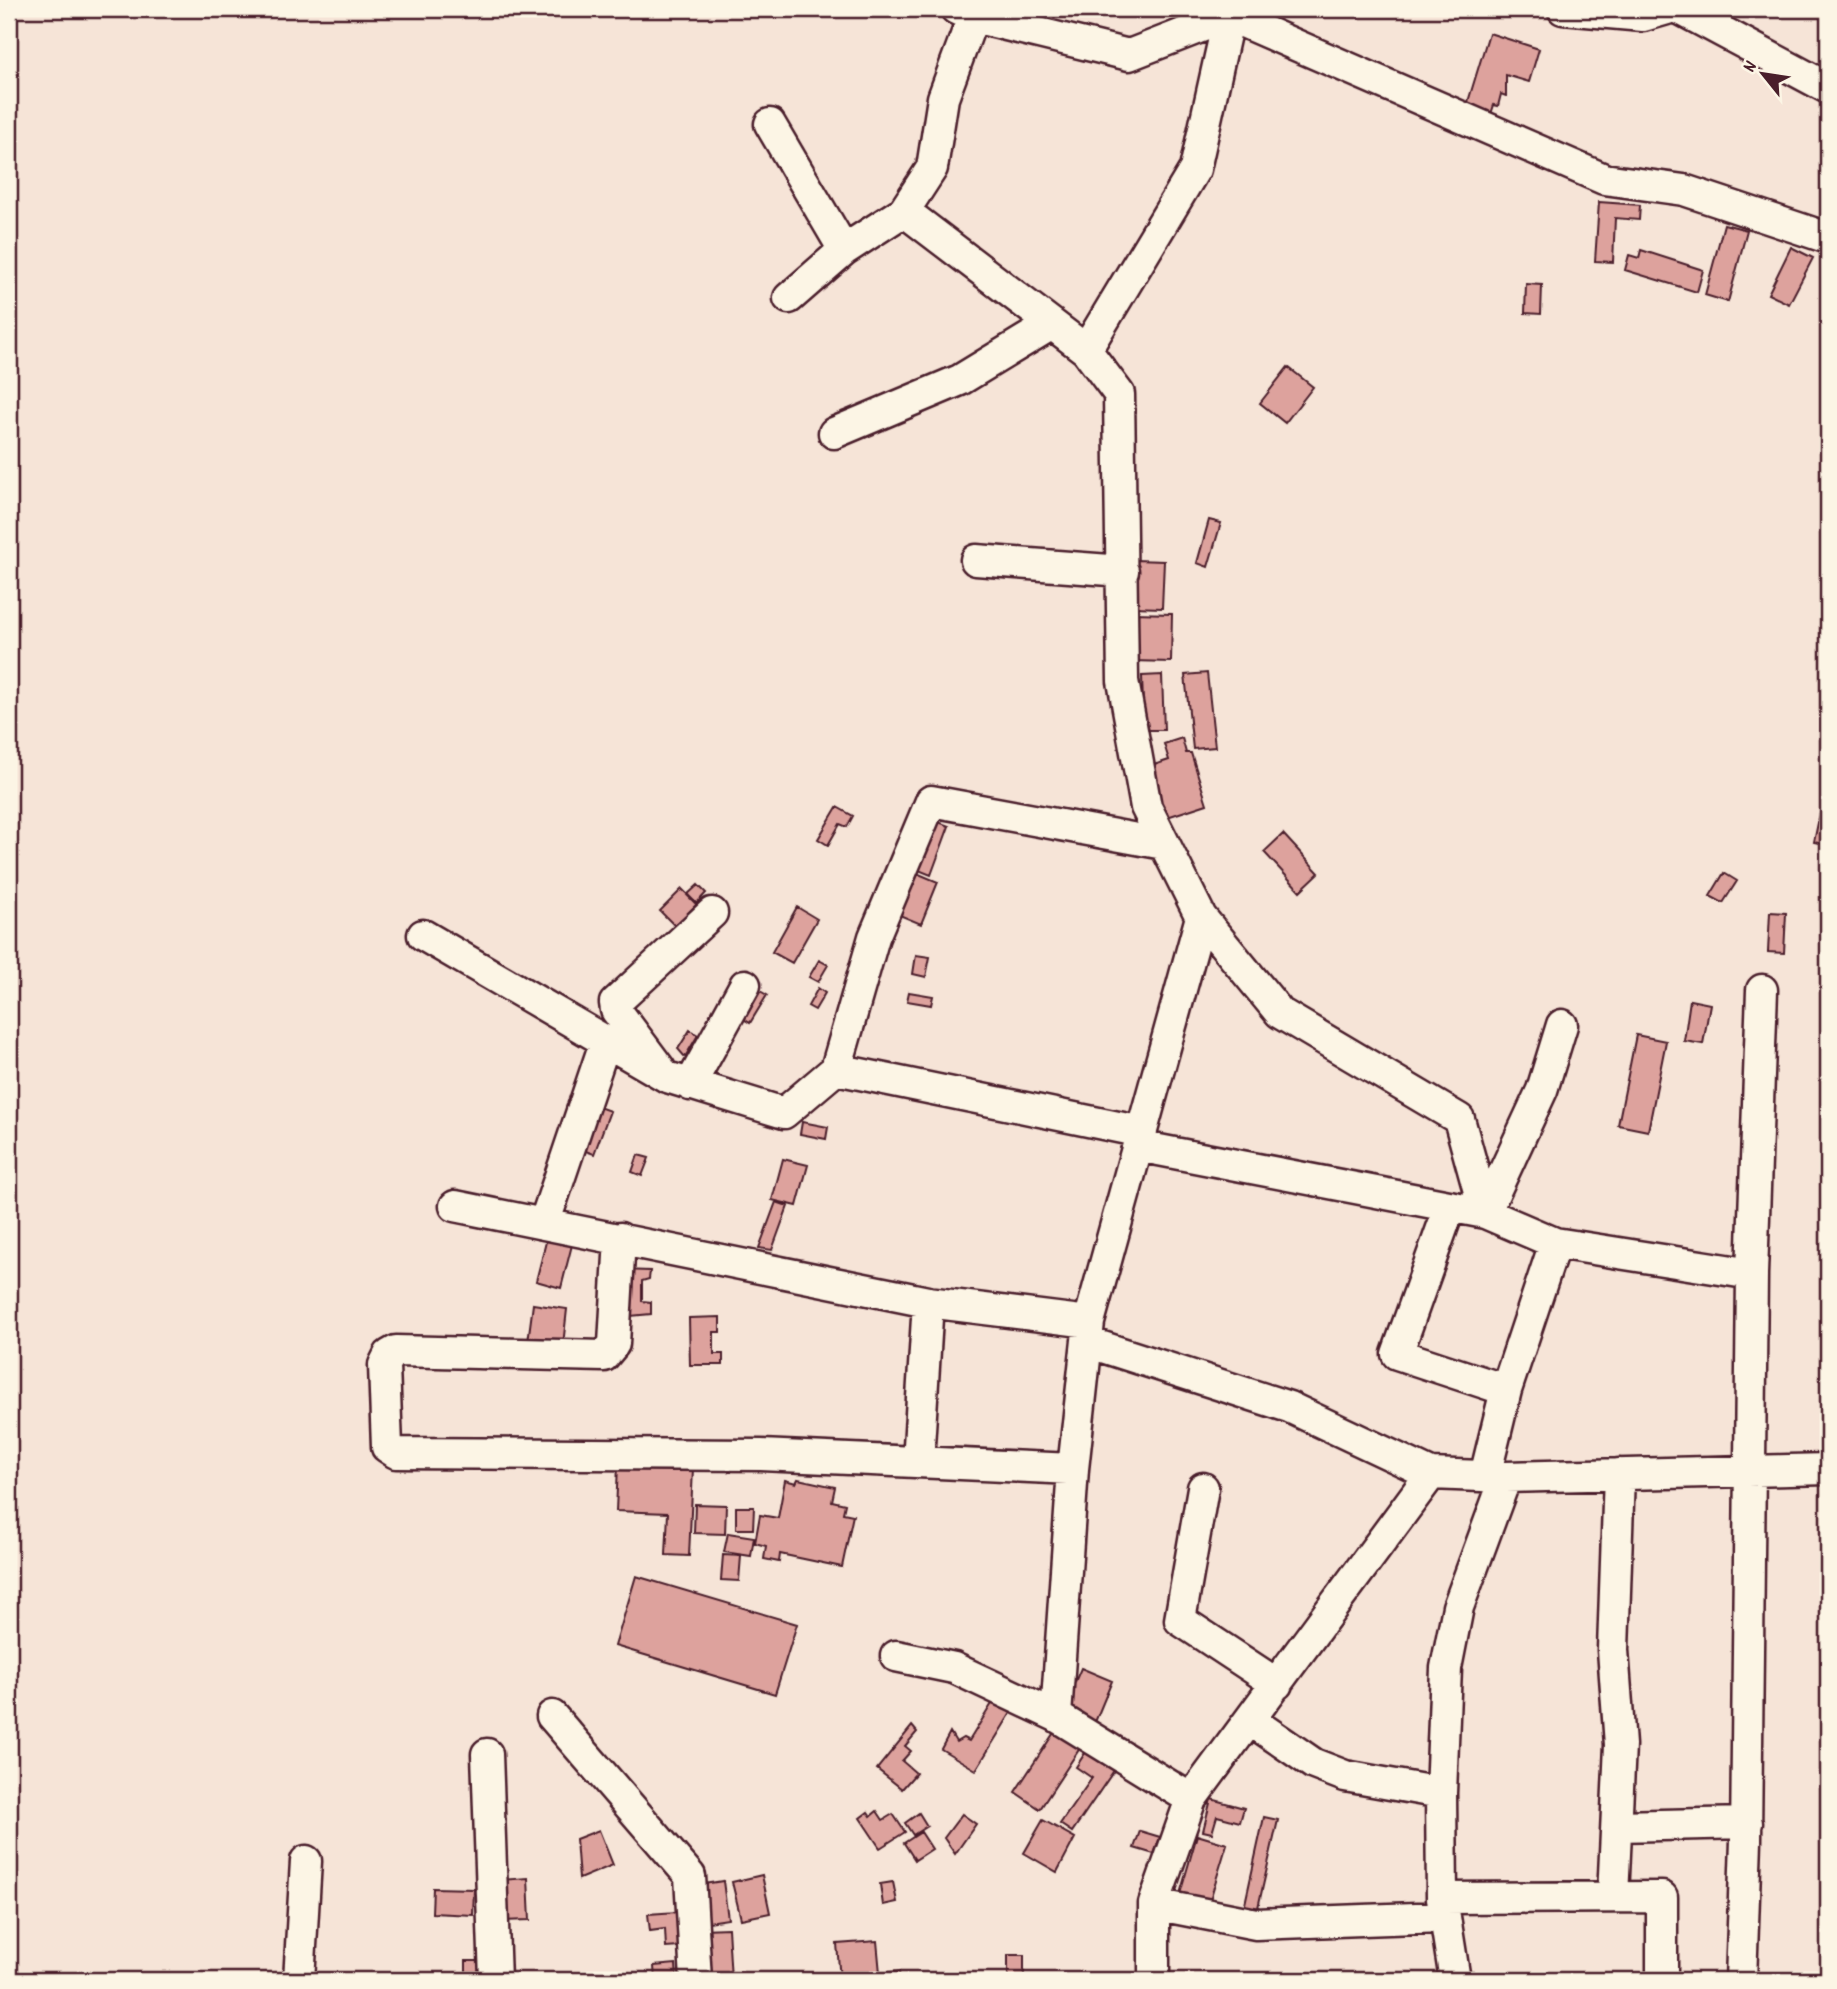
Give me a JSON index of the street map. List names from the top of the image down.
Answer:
{
  "north": "top left"
}
